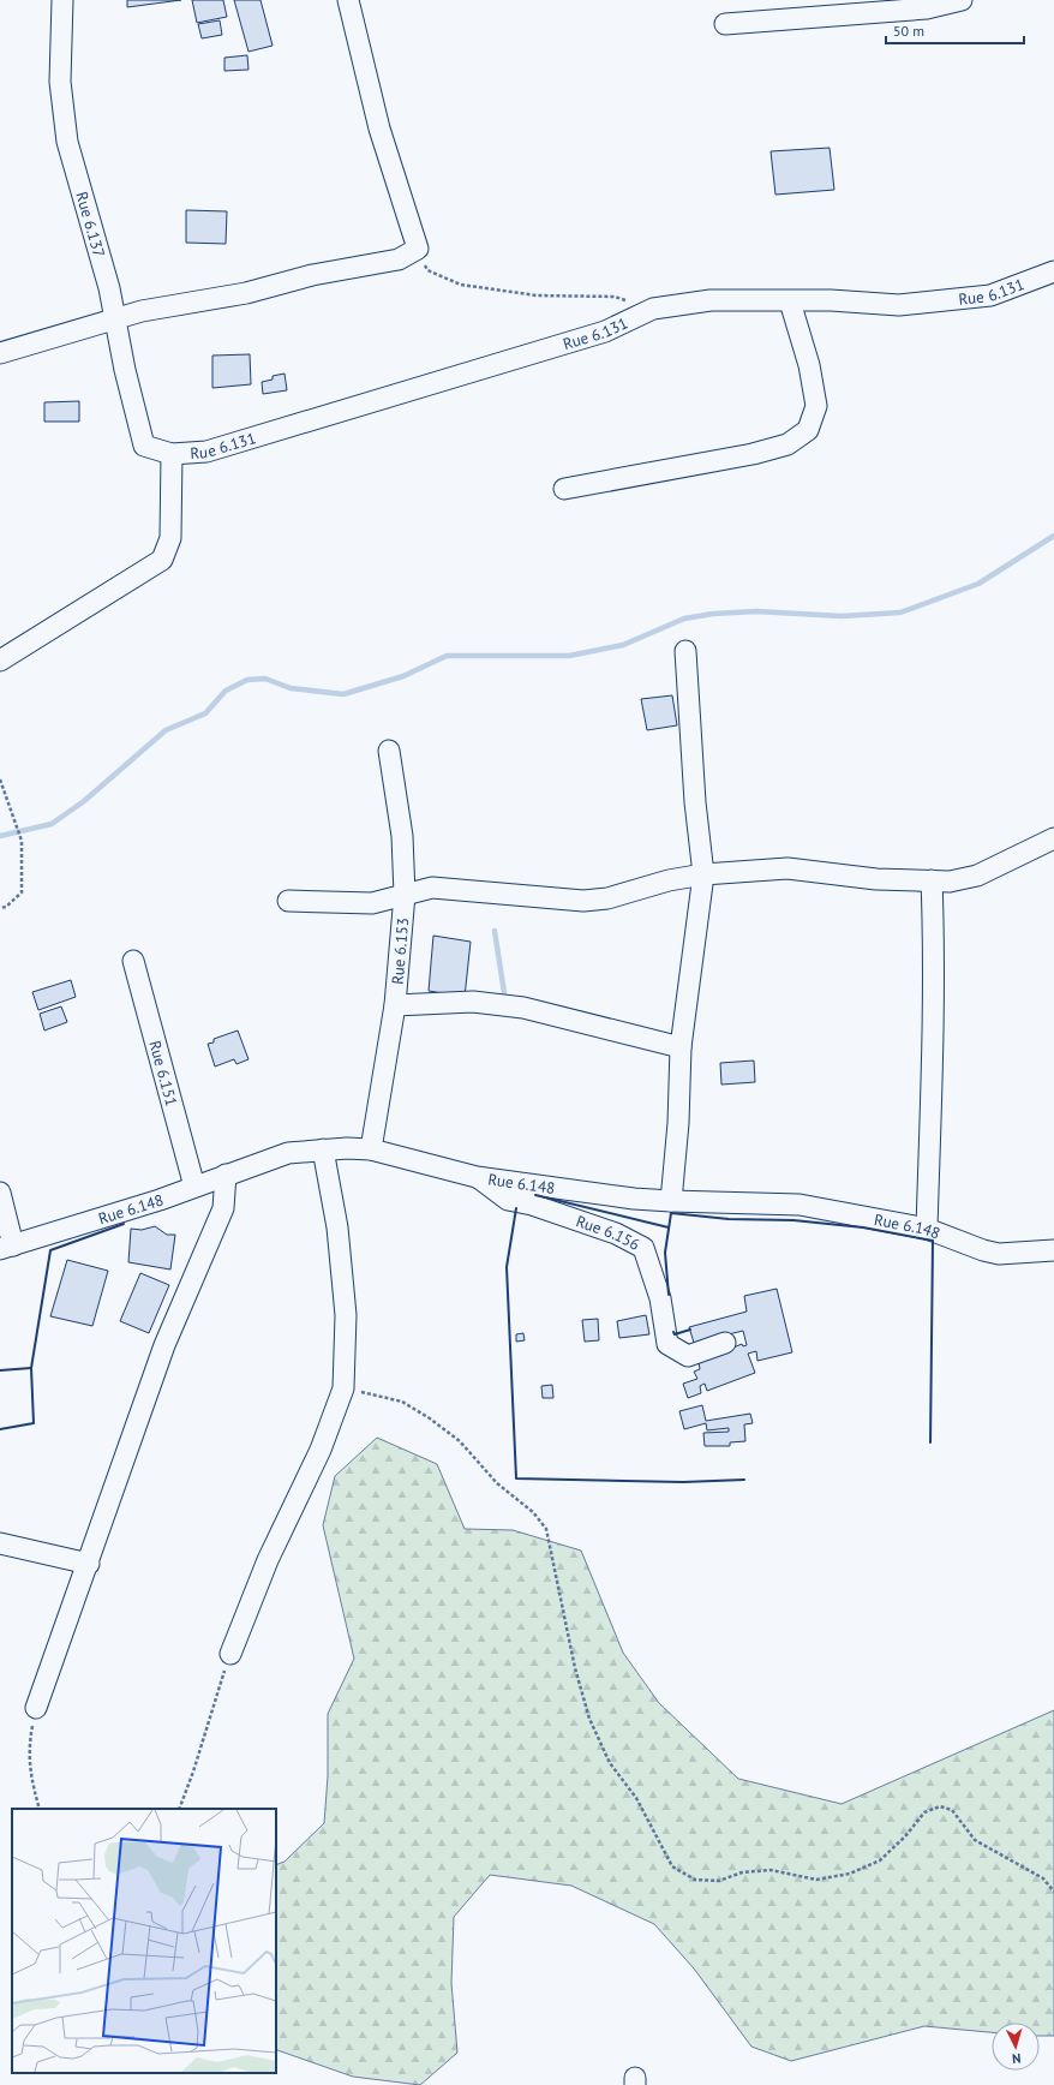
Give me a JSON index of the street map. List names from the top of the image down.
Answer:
{
  "streets": {
    "street": [
      "Rue 6.137",
      "Rue 6.131",
      "Rue 6.153",
      "Rue 6.151",
      "Rue 6.148",
      "Rue 6.156"
    ]
  },
  "crossings": [
    ["Rue 6.137", "Rue 6.131"],
    ["Rue 6.153", "Rue 6.148"],
    ["Rue 6.151", "Rue 6.148"],
    ["Rue 6.148", "Rue 6.156"]
  ],
  "scale_bar": "50 m",
  "north": "bottom"
}
